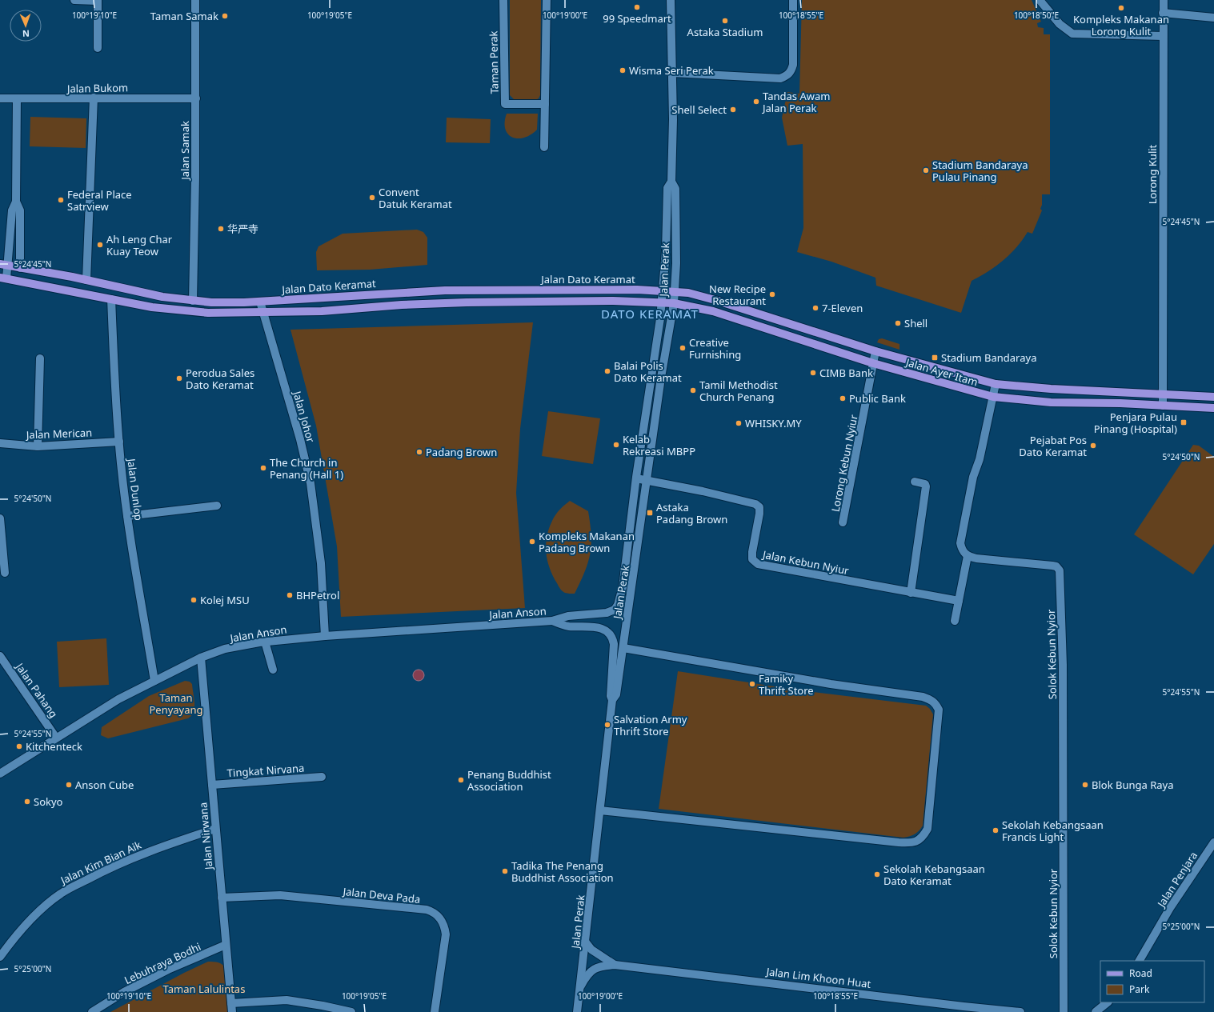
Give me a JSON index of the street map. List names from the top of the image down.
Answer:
{
  "streets": {
    "main road": ["Jalan Dato Keramat", "Jalan Ayer Itam"],
    "street": [
      "Taman Perak",
      "Jalan Bukom",
      "Jalan Samak",
      "Lorong Kulit",
      "Jalan Perak",
      "Jalan Johor",
      "Jalan Merican",
      "Lorong Kebun Nyiur",
      "Jalan Dunlop",
      "Jalan Kebun Nyiur",
      "Jalan Anson",
      "Solok Kebun Nyior",
      "Jalan Pahang",
      "Tingkat Nirvana",
      "Jalan Nirwana",
      "Jalan Kim Bian Aik",
      "Jalan Penjara",
      "Jalan Deva Pada",
      "Lebuhraya Bodhi",
      "Jalan Lim Khoon Huat"
    ]
  },
  "crossings": [
    ["Jalan Bukom", "Jalan Samak"],
    ["Jalan Samak", "Jalan Dato Keramat"],
    ["Lorong Kulit", "Jalan Ayer Itam"],
    ["Jalan Perak", "Jalan Dato Keramat"],
    ["Jalan Perak", "Jalan Ayer Itam"],
    ["Jalan Perak", "Jalan Kebun Nyiur"],
    ["Jalan Perak", "Jalan Anson"],
    ["Jalan Perak", "Jalan Lim Khoon Huat"],
    ["Jalan Dato Keramat", "Jalan Ayer Itam"],
    ["Jalan Dato Keramat", "Jalan Johor"],
    ["Jalan Dato Keramat", "Jalan Dunlop"],
    ["Jalan Ayer Itam", "Lorong Kebun Nyiur"],
    ["Jalan Johor", "Jalan Anson"],
    ["Jalan Merican", "Jalan Dunlop"],
    ["Jalan Dunlop", "Jalan Anson"],
    ["Jalan Anson", "Jalan Pahang"],
    ["Jalan Anson", "Jalan Nirwana"],
    ["Tingkat Nirvana", "Jalan Nirwana"],
    ["Jalan Nirwana", "Jalan Kim Bian Aik"],
    ["Jalan Nirwana", "Jalan Deva Pada"],
    ["Jalan Nirwana", "Lebuhraya Bodhi"]
  ],
  "districts": ["DATO KERAMAT"],
  "parks": ["Taman Penyayang", "Taman Lalulintas"],
  "places": {
    "other": [
      "99 Speedmart",
      "Kompleks Makanan Lorong Kulit",
      "Taman Samak",
      "Astaka Stadium",
      "Wisma Seri Perak",
      "Tandas Awam Jalan Perak",
      "Shell Select",
      "Stadium Bandaraya Pulau Pinang",
      "Convent Datuk Keramat",
      "Federal Place Satrview",
      "华严寺",
      "Ah Leng Char Kuay Teow",
      "New Recipe Restaurant",
      "7-Eleven",
      "Shell",
      "Creative Furnishing",
      "Balai Polis Dato Keramat",
      "CIMB Bank",
      "Perodua Sales Dato Keramat",
      "Tamil Methodist Church Penang",
      "Public Bank",
      "WHISKY.MY",
      "Kelab Rekreasi MBPP",
      "Pejabat Pos Dato Keramat",
      "Padang Brown",
      "The Church in Penang (Hall 1)",
      "Kompleks Makanan Padang Brown",
      "BHPetrol",
      "Kolej MSU",
      "Famiky Thrift Store",
      "Salvation Army Thrift Store",
      "Kitchenteck",
      "Penang Buddhist Association",
      "Anson Cube",
      "Blok Bunga Raya",
      "Sokyo",
      "Sekolah Kebangsaan Francis Light",
      "Tadika The Penang Buddhist Association",
      "Sekolah Kebangsaan Dato Keramat"
    ],
    "transit": ["Stadium Bandaraya", "Penjara Pulau Pinang (Hospital)", "Astaka Padang Brown"]
  },
  "legend": ["Road", "Park"],
  "north": "bottom",
  "coordinates": [
    "100°19'10\"E",
    "100°19'05\"E",
    "100°19'00\"E",
    "100°18'55\"E",
    "100°18'50\"E",
    "5°24'45\"N",
    "5°24'50\"N",
    "5°24'55\"N",
    "5°25'00\"N"
  ]
}
